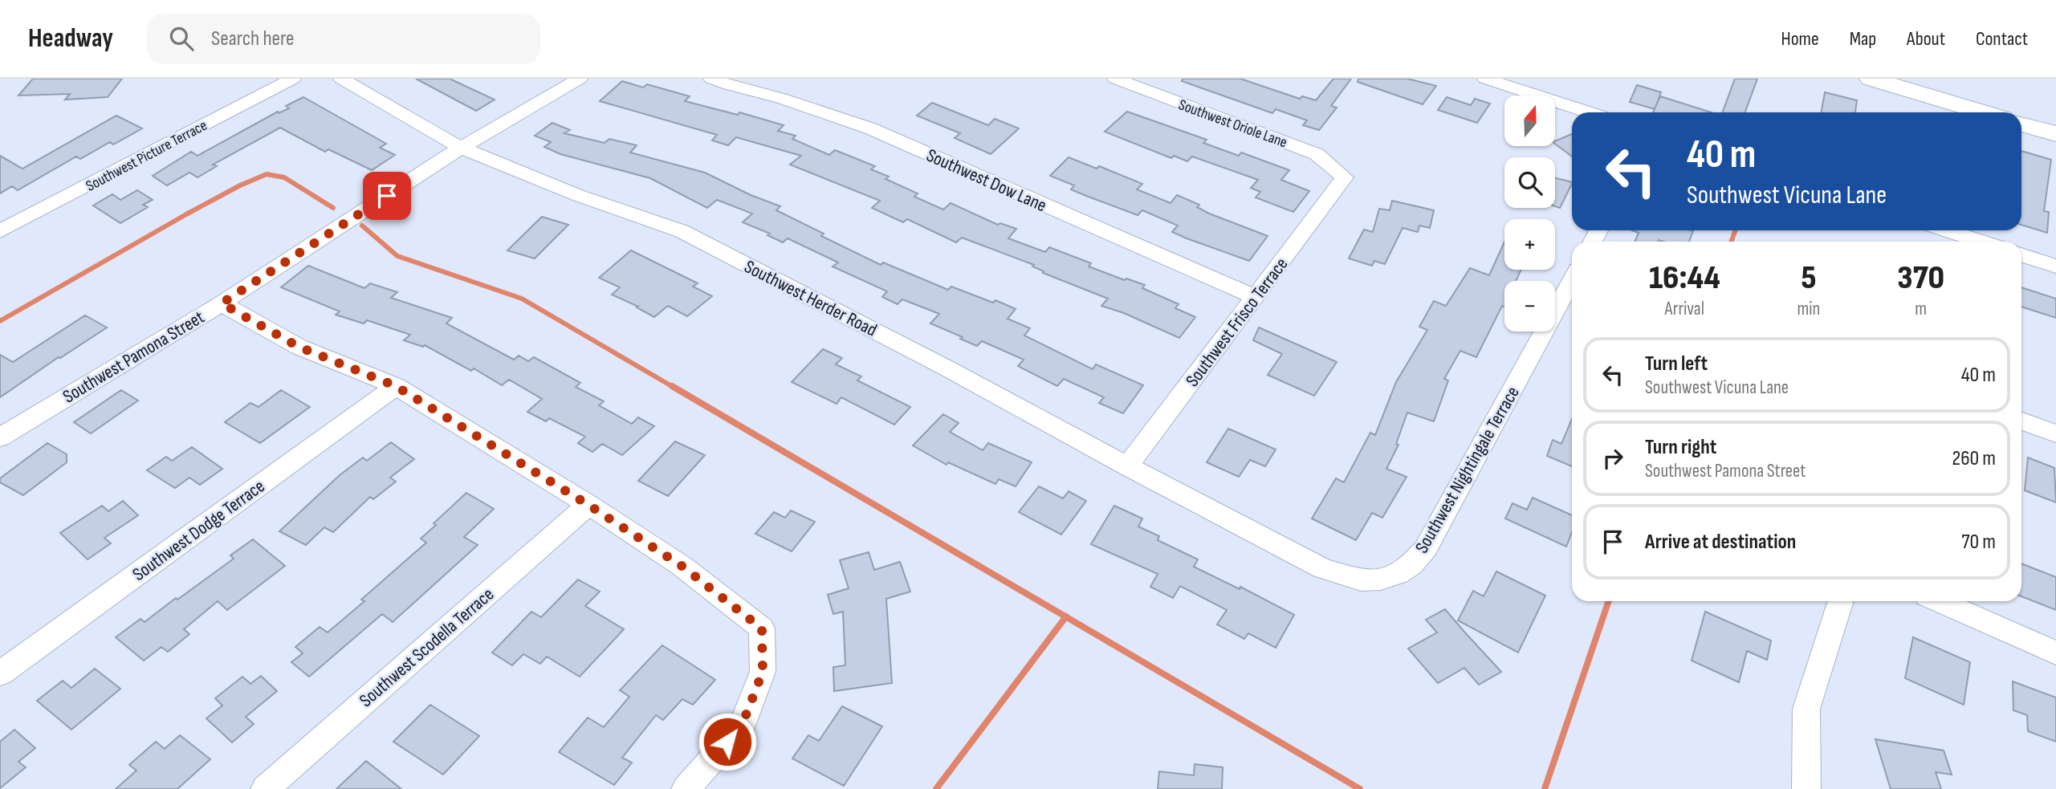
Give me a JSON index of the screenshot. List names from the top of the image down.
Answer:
{
  "streets": {
    "street": [
      "Southwest Oriole Lane",
      "Southwest Picture Terrace",
      "Southwest Dow Lane",
      "Southwest Herder Road",
      "Southwest Frisco Terrace",
      "Southwest Pamona Street",
      "Southwest Nightingale Terrace",
      "Southwest Dodge Terrace",
      "Southwest Scodella Terrace"
    ]
  },
  "crossings": [
    ["Southwest Oriole Lane", "Southwest Frisco Terrace"],
    ["Southwest Dow Lane", "Southwest Frisco Terrace"],
    ["Southwest Herder Road", "Southwest Frisco Terrace"],
    ["Southwest Herder Road", "Southwest Pamona Street"],
    ["Southwest Herder Road", "Southwest Nightingale Terrace"]
  ],
  "north": "top",
  "page": {
    "header": "Headway",
    "search": "Search here",
    "nav": [
      "Home",
      "Map",
      "About",
      "Contact"
    ],
    "map_buttons": ["+", "−"],
    "turn": ["40 m", "Southwest Vicuna Lane"],
    "eta": [
      "16:44",
      "Arrival",
      "5",
      "min",
      "370",
      "m"
    ],
    "list": [
      {
        "name": "Turn left",
        "note": "Southwest Vicuna Lane",
        "value": "40 m"
      },
      {
        "name": "Turn right",
        "note": "Southwest Pamona Street",
        "value": "260 m"
      },
      {
        "name": "Arrive at destination",
        "value": "70 m"
      }
    ]
  }
}
